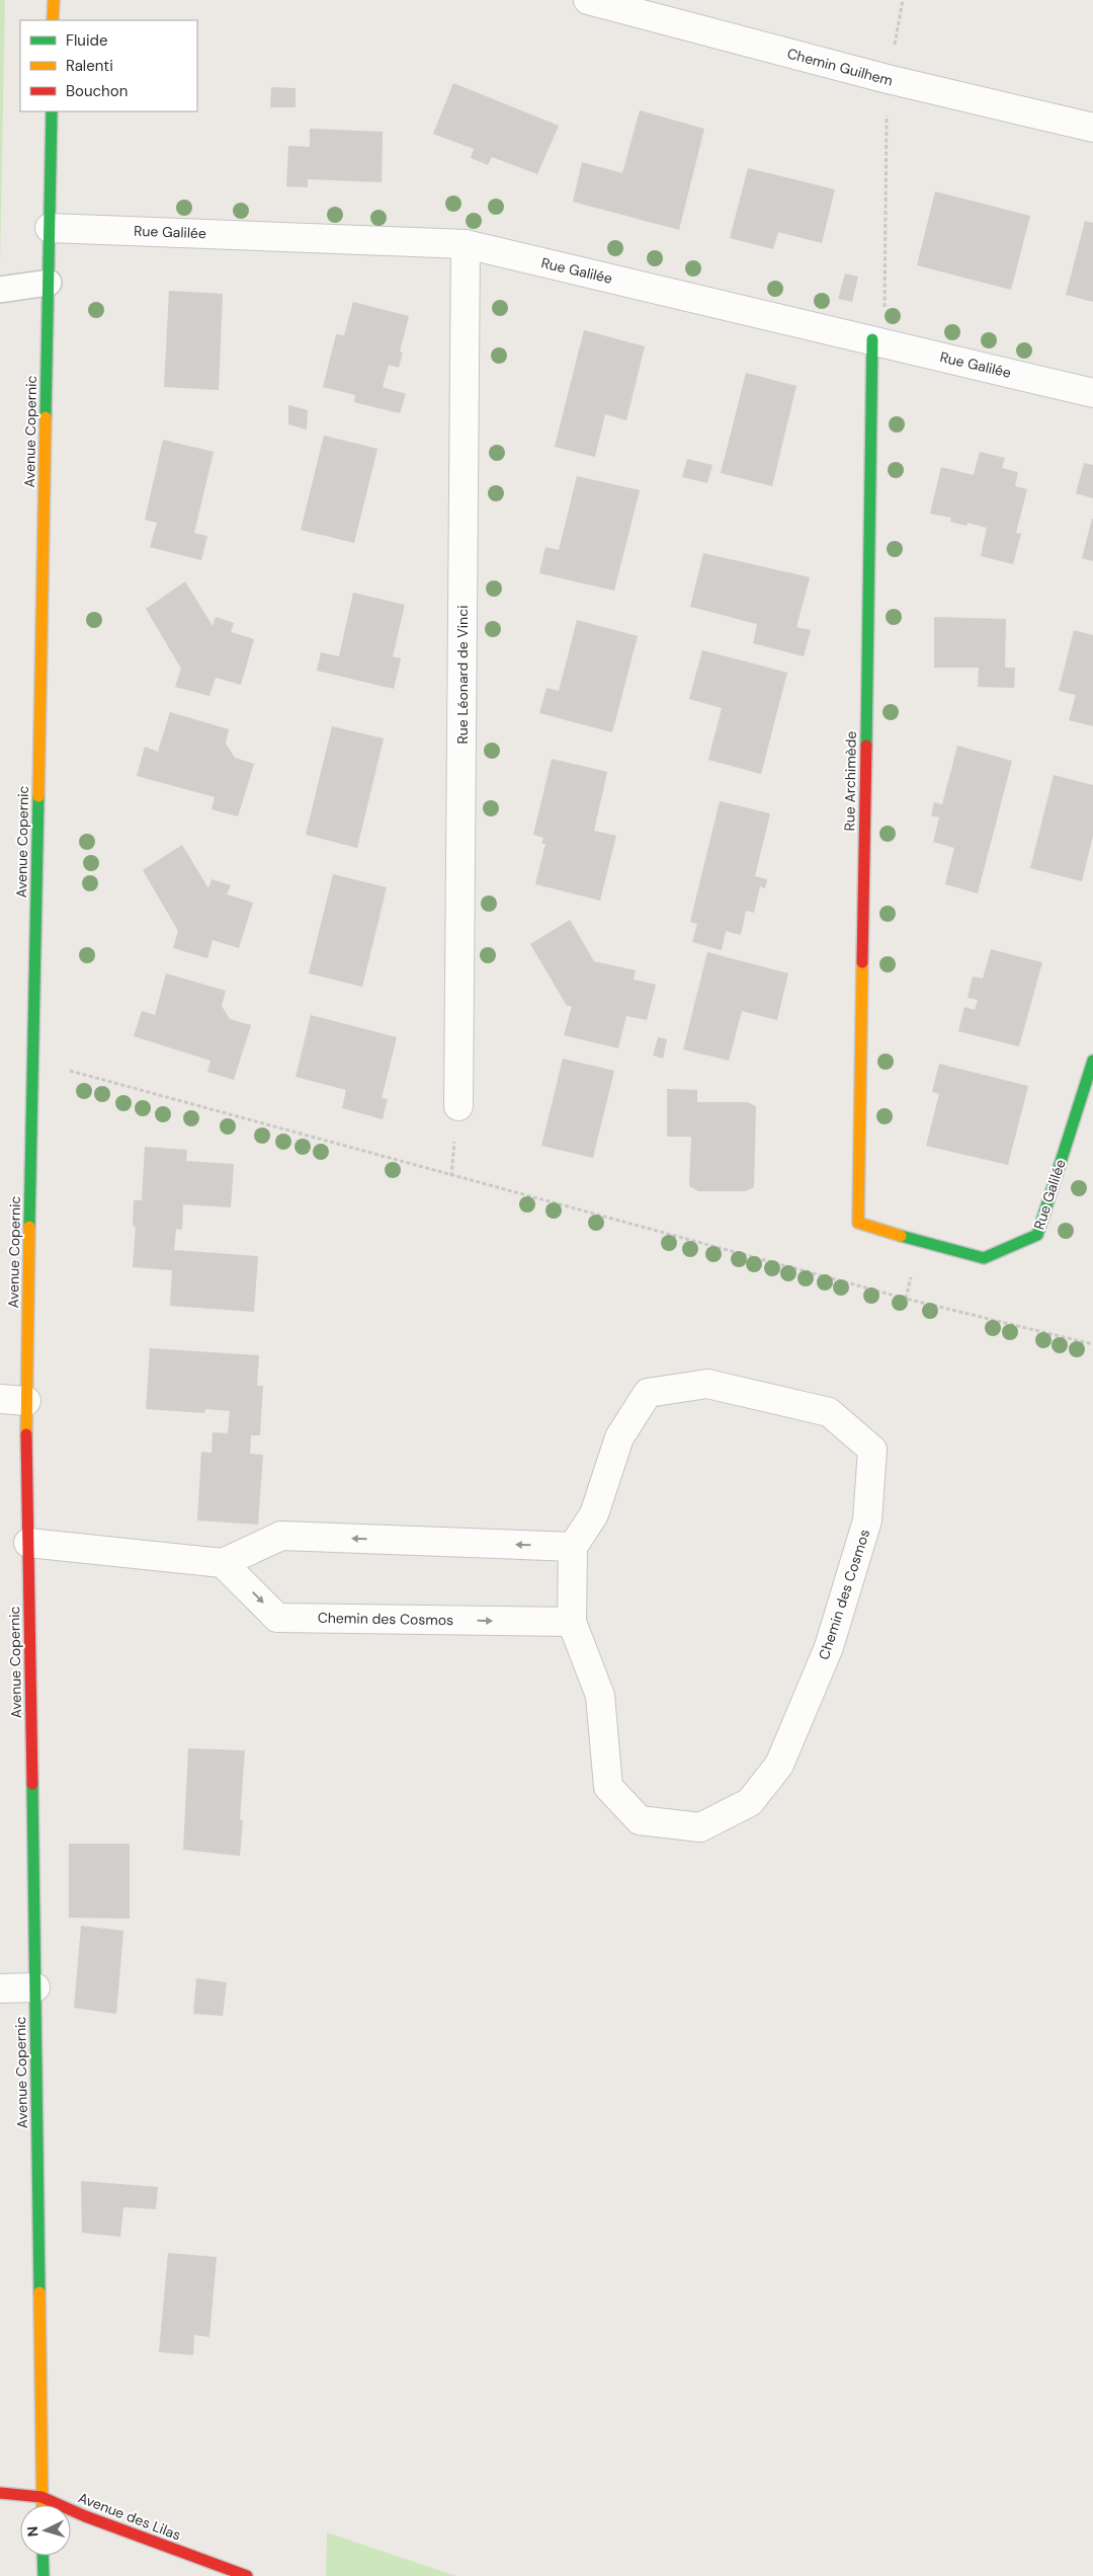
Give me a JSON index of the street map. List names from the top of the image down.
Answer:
{
  "streets": {
    "street": [
      "Chemin Guilhem",
      "Rue Galilée",
      "Avenue Copernic",
      "Rue Léonard de Vinci",
      "Rue Archimède",
      "Chemin des Cosmos",
      "Avenue des Lilas"
    ]
  },
  "crossings": [
    ["Rue Galilée", "Avenue Copernic"],
    ["Rue Galilée", "Rue Léonard de Vinci"],
    ["Rue Galilée", "Rue Archimède"],
    ["Avenue Copernic", "Avenue des Lilas"]
  ],
  "legend": ["Fluide", "Ralenti", "Bouchon"],
  "north": "left"
}
